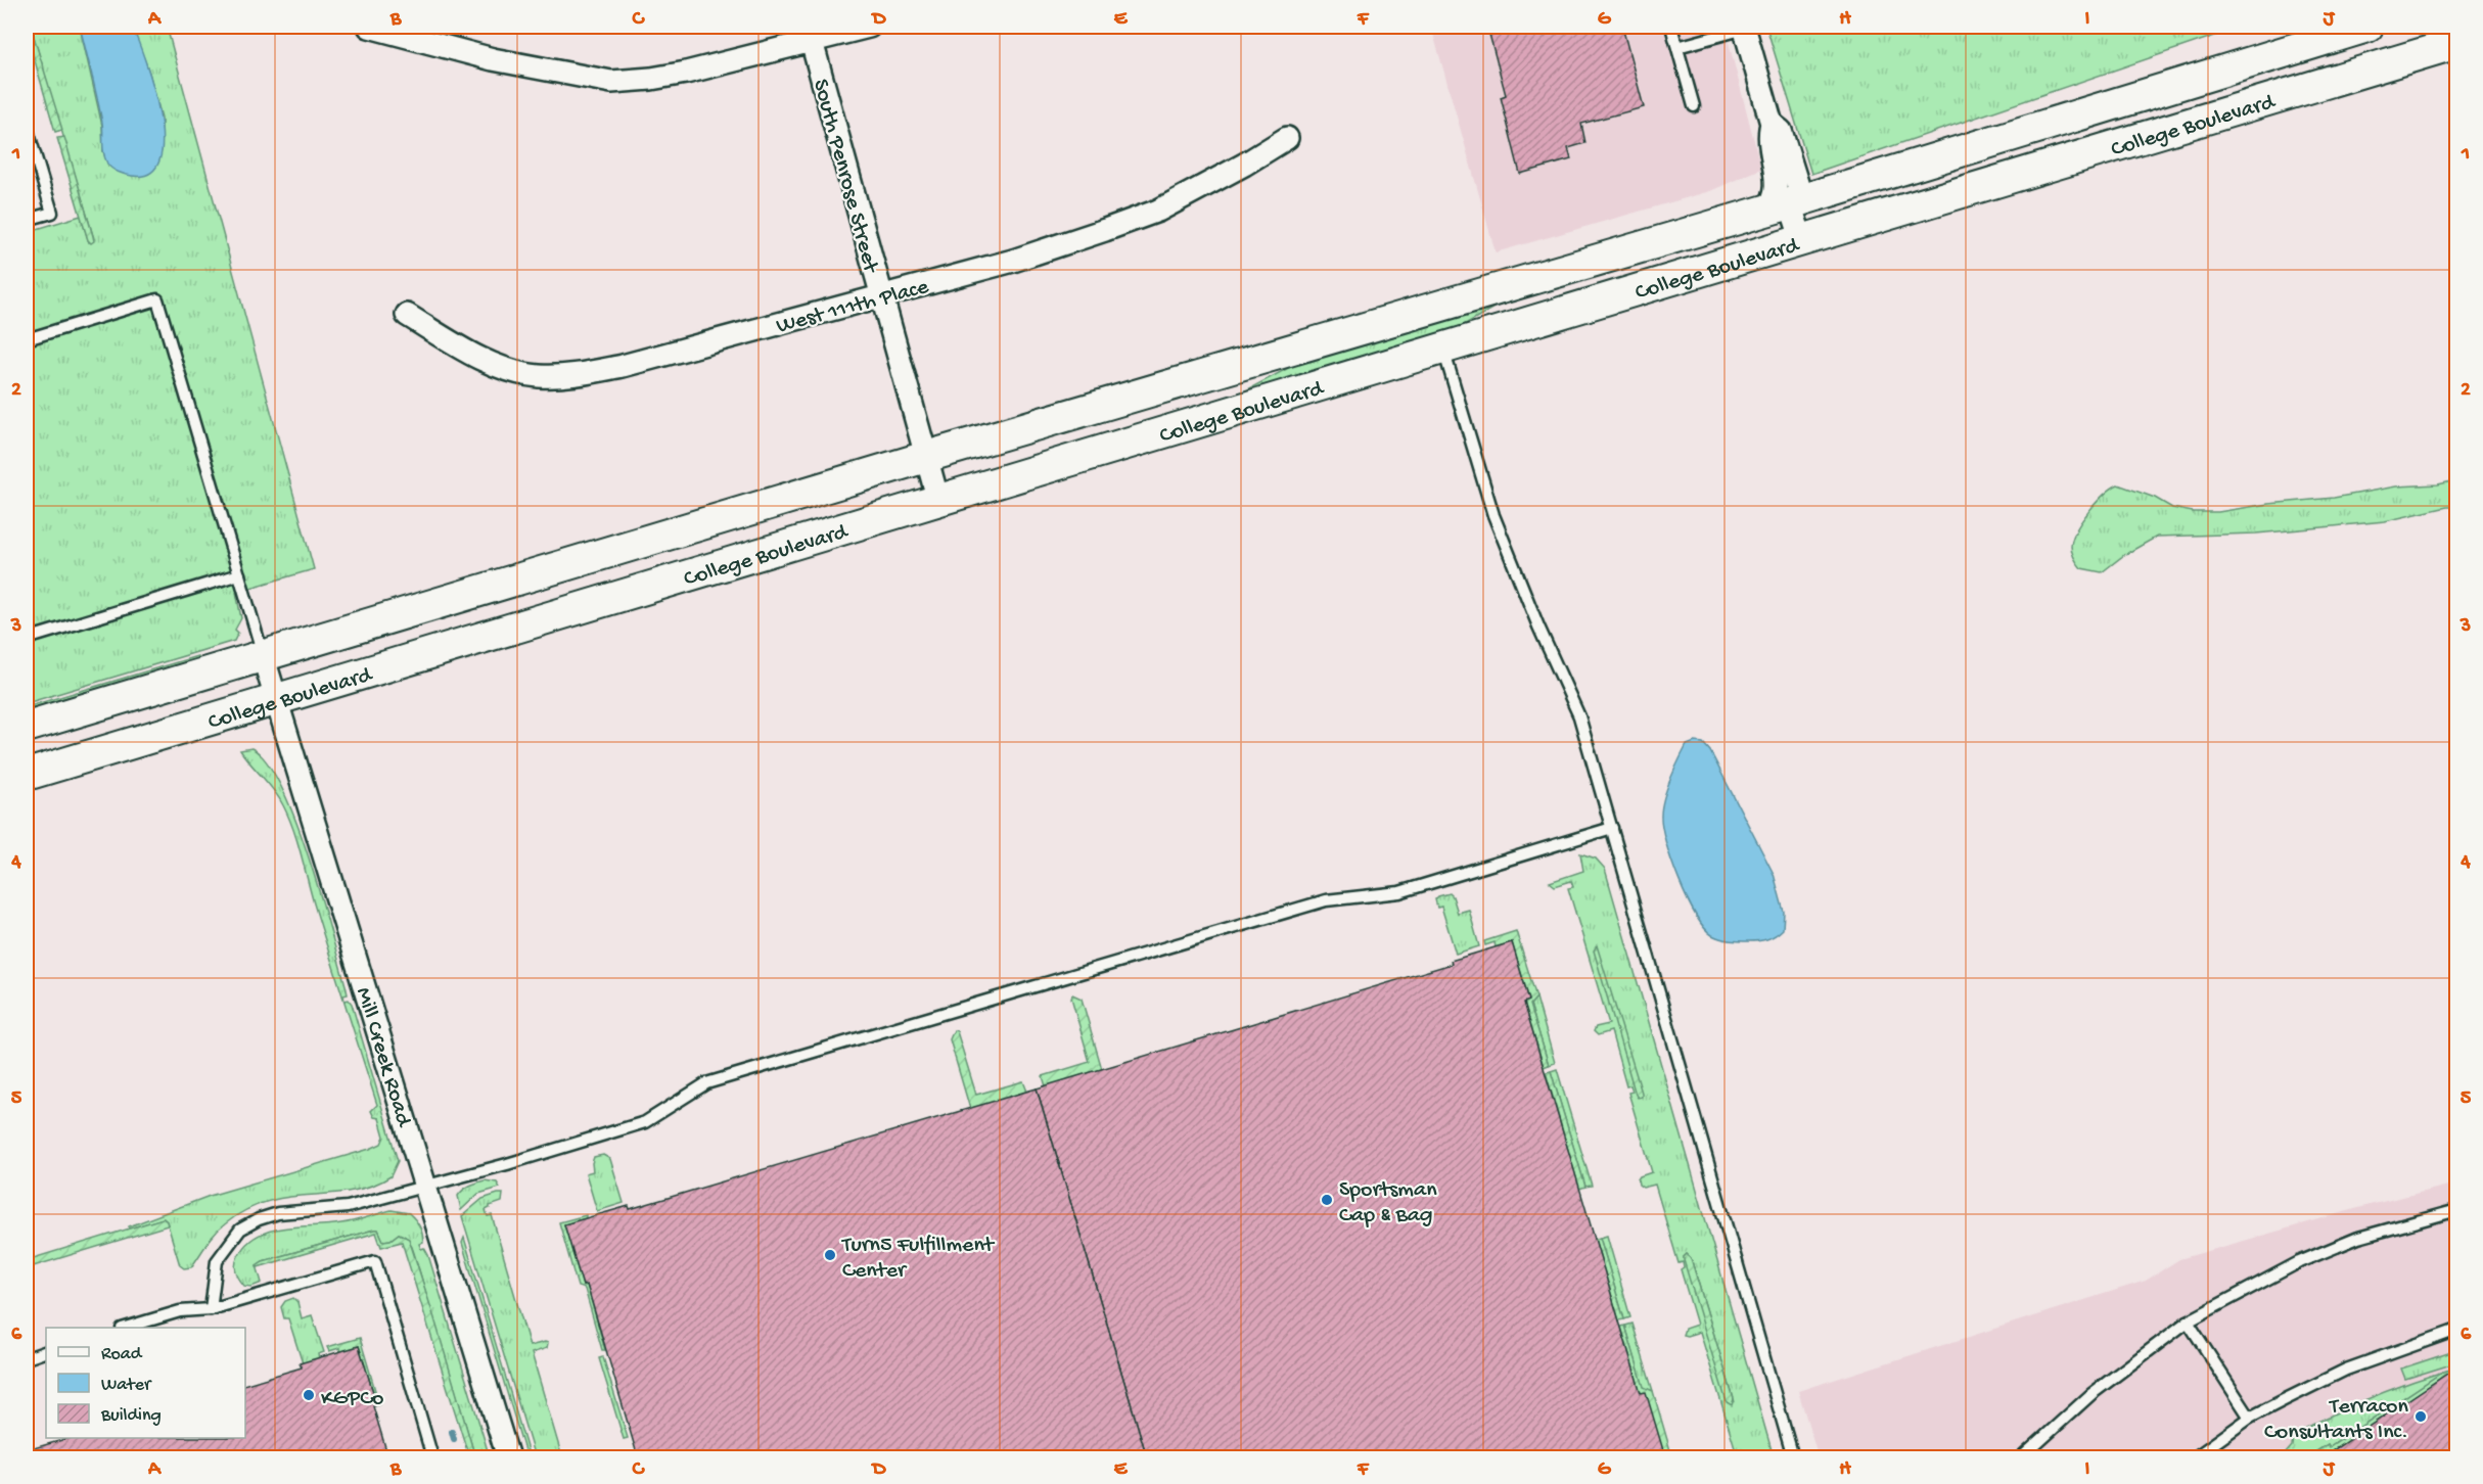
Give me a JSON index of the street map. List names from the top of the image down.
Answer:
{
  "streets": {
    "main road": ["College Boulevard"],
    "street": ["South Penrose Street", "West 111th Place", "Mill Creek Road"]
  },
  "crossings": [
    ["College Boulevard", "South Penrose Street"],
    ["College Boulevard", "Mill Creek Road"],
    ["South Penrose Street", "West 111th Place"]
  ],
  "places": [
    "Sportsman Cap & Bag",
    "Turn5 Fulfillment Center",
    "KGPCo",
    "Terracon Consultants Inc."
  ],
  "legend": ["Road", "Water", "Building"],
  "grid": {
    "columns": [
      "A",
      "B",
      "C",
      "D",
      "E",
      "F",
      "G",
      "H",
      "I",
      "J"
    ],
    "rows": [
      "1",
      "2",
      "3",
      "4",
      "5",
      "6"
    ]
  }
}
